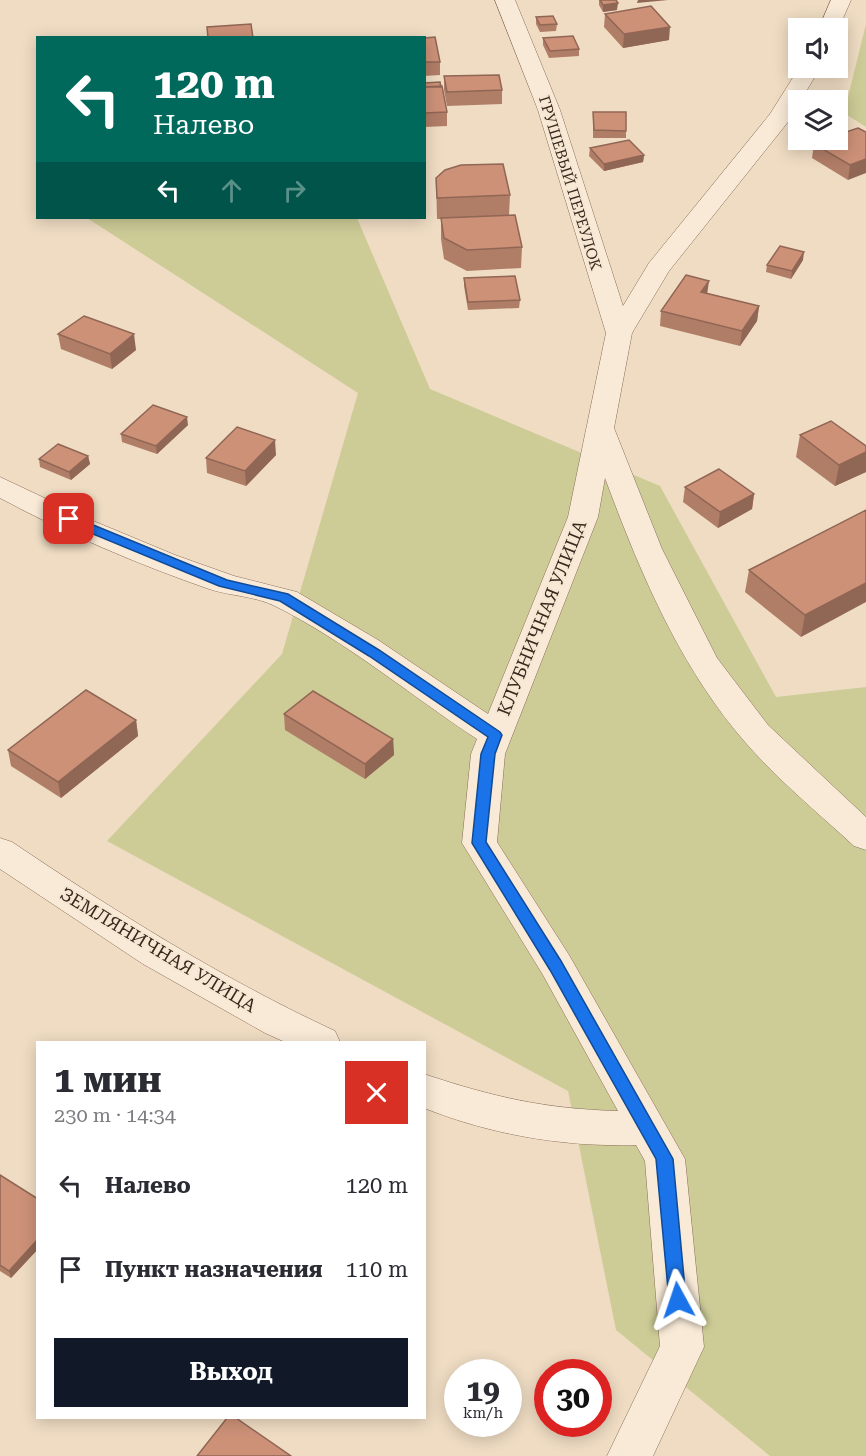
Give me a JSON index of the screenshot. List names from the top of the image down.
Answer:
{
  "streets": {
    "street": ["ГРУШЕВЫЙ ПЕРЕУЛОК", "КЛУБНИЧНАЯ УЛИЦА", "ЗЕМЛЯНИЧНАЯ УЛИЦА"]
  },
  "crossings": [
    ["ГРУШЕВЫЙ ПЕРЕУЛОК", "КЛУБНИЧНАЯ УЛИЦА"]
  ],
  "page": {
    "turn": ["120 m", "Налево"],
    "heading": ["1 мин", "230 m · 14:34"],
    "list": [
      {
        "name": "Налево",
        "value": "120 m"
      },
      {
        "name": "Пункт назначения",
        "value": "110 m"
      }
    ],
    "buttons": "Выход",
    "speed": "19 km/h",
    "limit": "30"
  }
}
